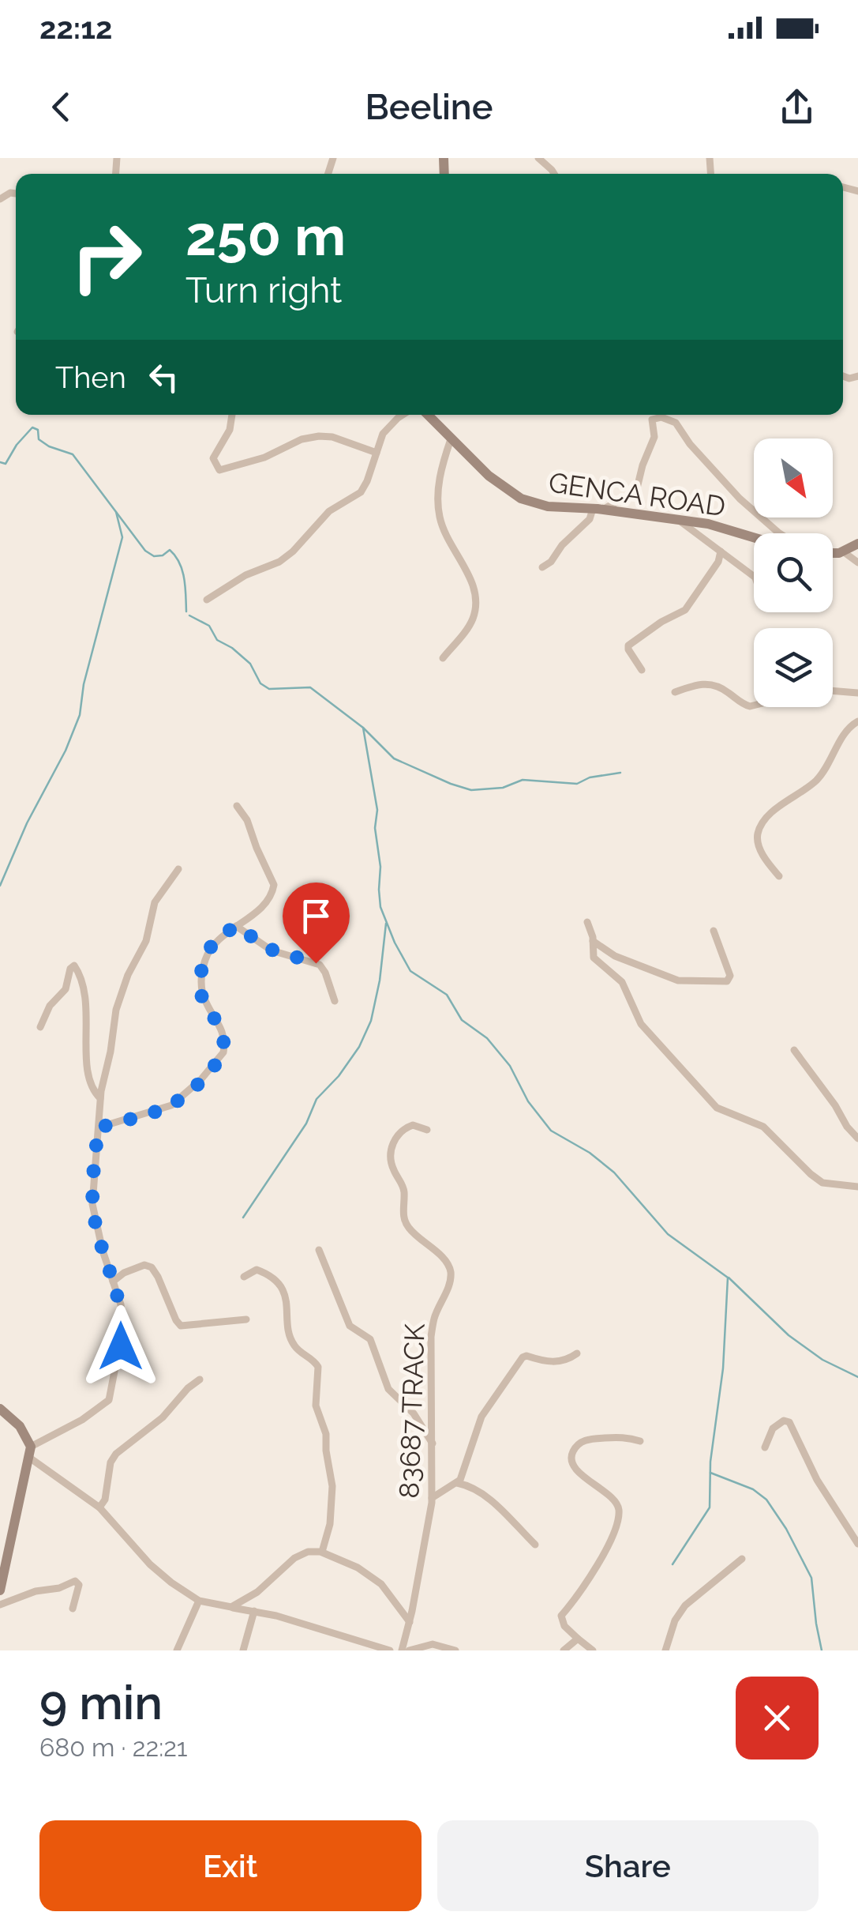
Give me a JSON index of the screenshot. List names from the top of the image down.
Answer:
{
  "streets": {
    "street": ["GENCA ROAD", "83687 TRACK"]
  },
  "north": "bottom right",
  "page": {
    "status": "22:12",
    "header": "Beeline",
    "turn": ["250 m", "Turn right"],
    "then": "Then",
    "heading": ["9 min", "680 m · 22:21"],
    "buttons": ["Exit", "Share"]
  }
}
